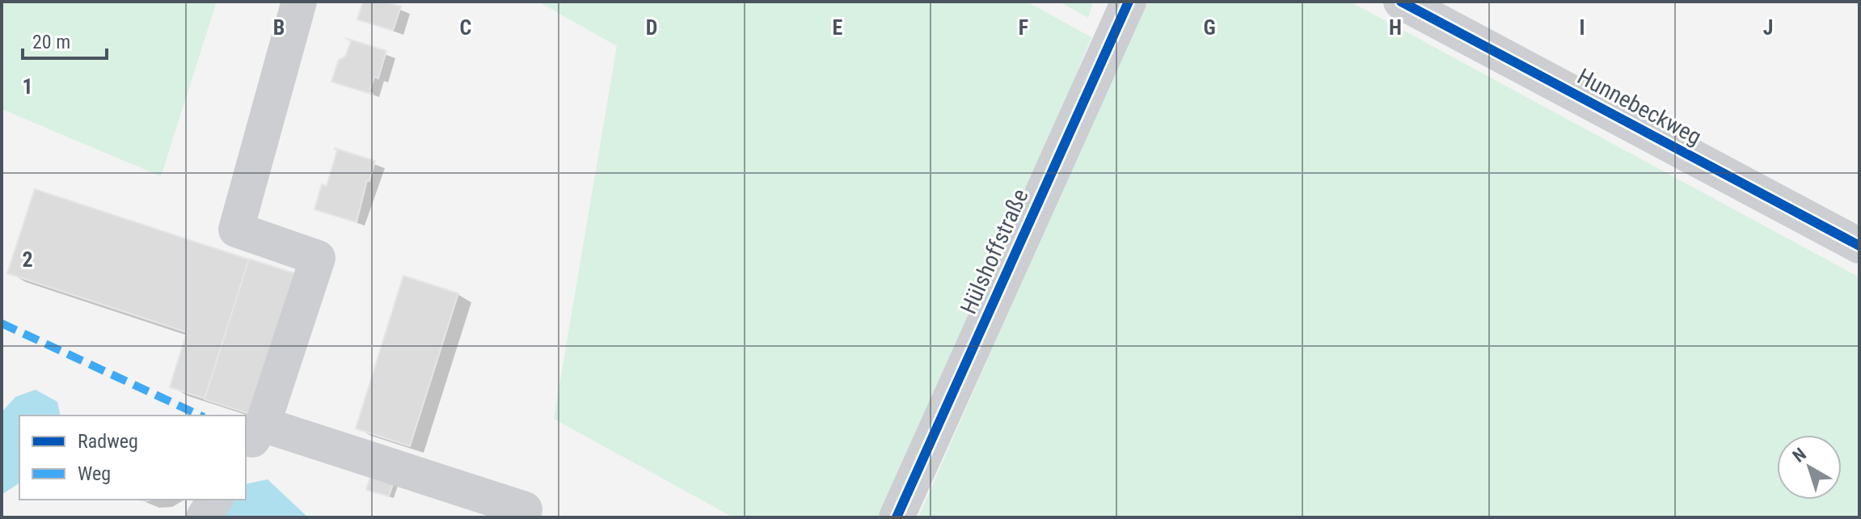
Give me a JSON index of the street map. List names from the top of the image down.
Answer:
{
  "streets": {
    "street": ["Hunnebeckweg", "Hülshoffstraße"]
  },
  "legend": ["Radweg", "Weg"],
  "scale_bar": "20 m",
  "north": "top left",
  "grid": {
    "columns": [
      "B",
      "C",
      "D",
      "E",
      "F",
      "G",
      "H",
      "I",
      "J"
    ],
    "rows": ["1", "2"]
  }
}
